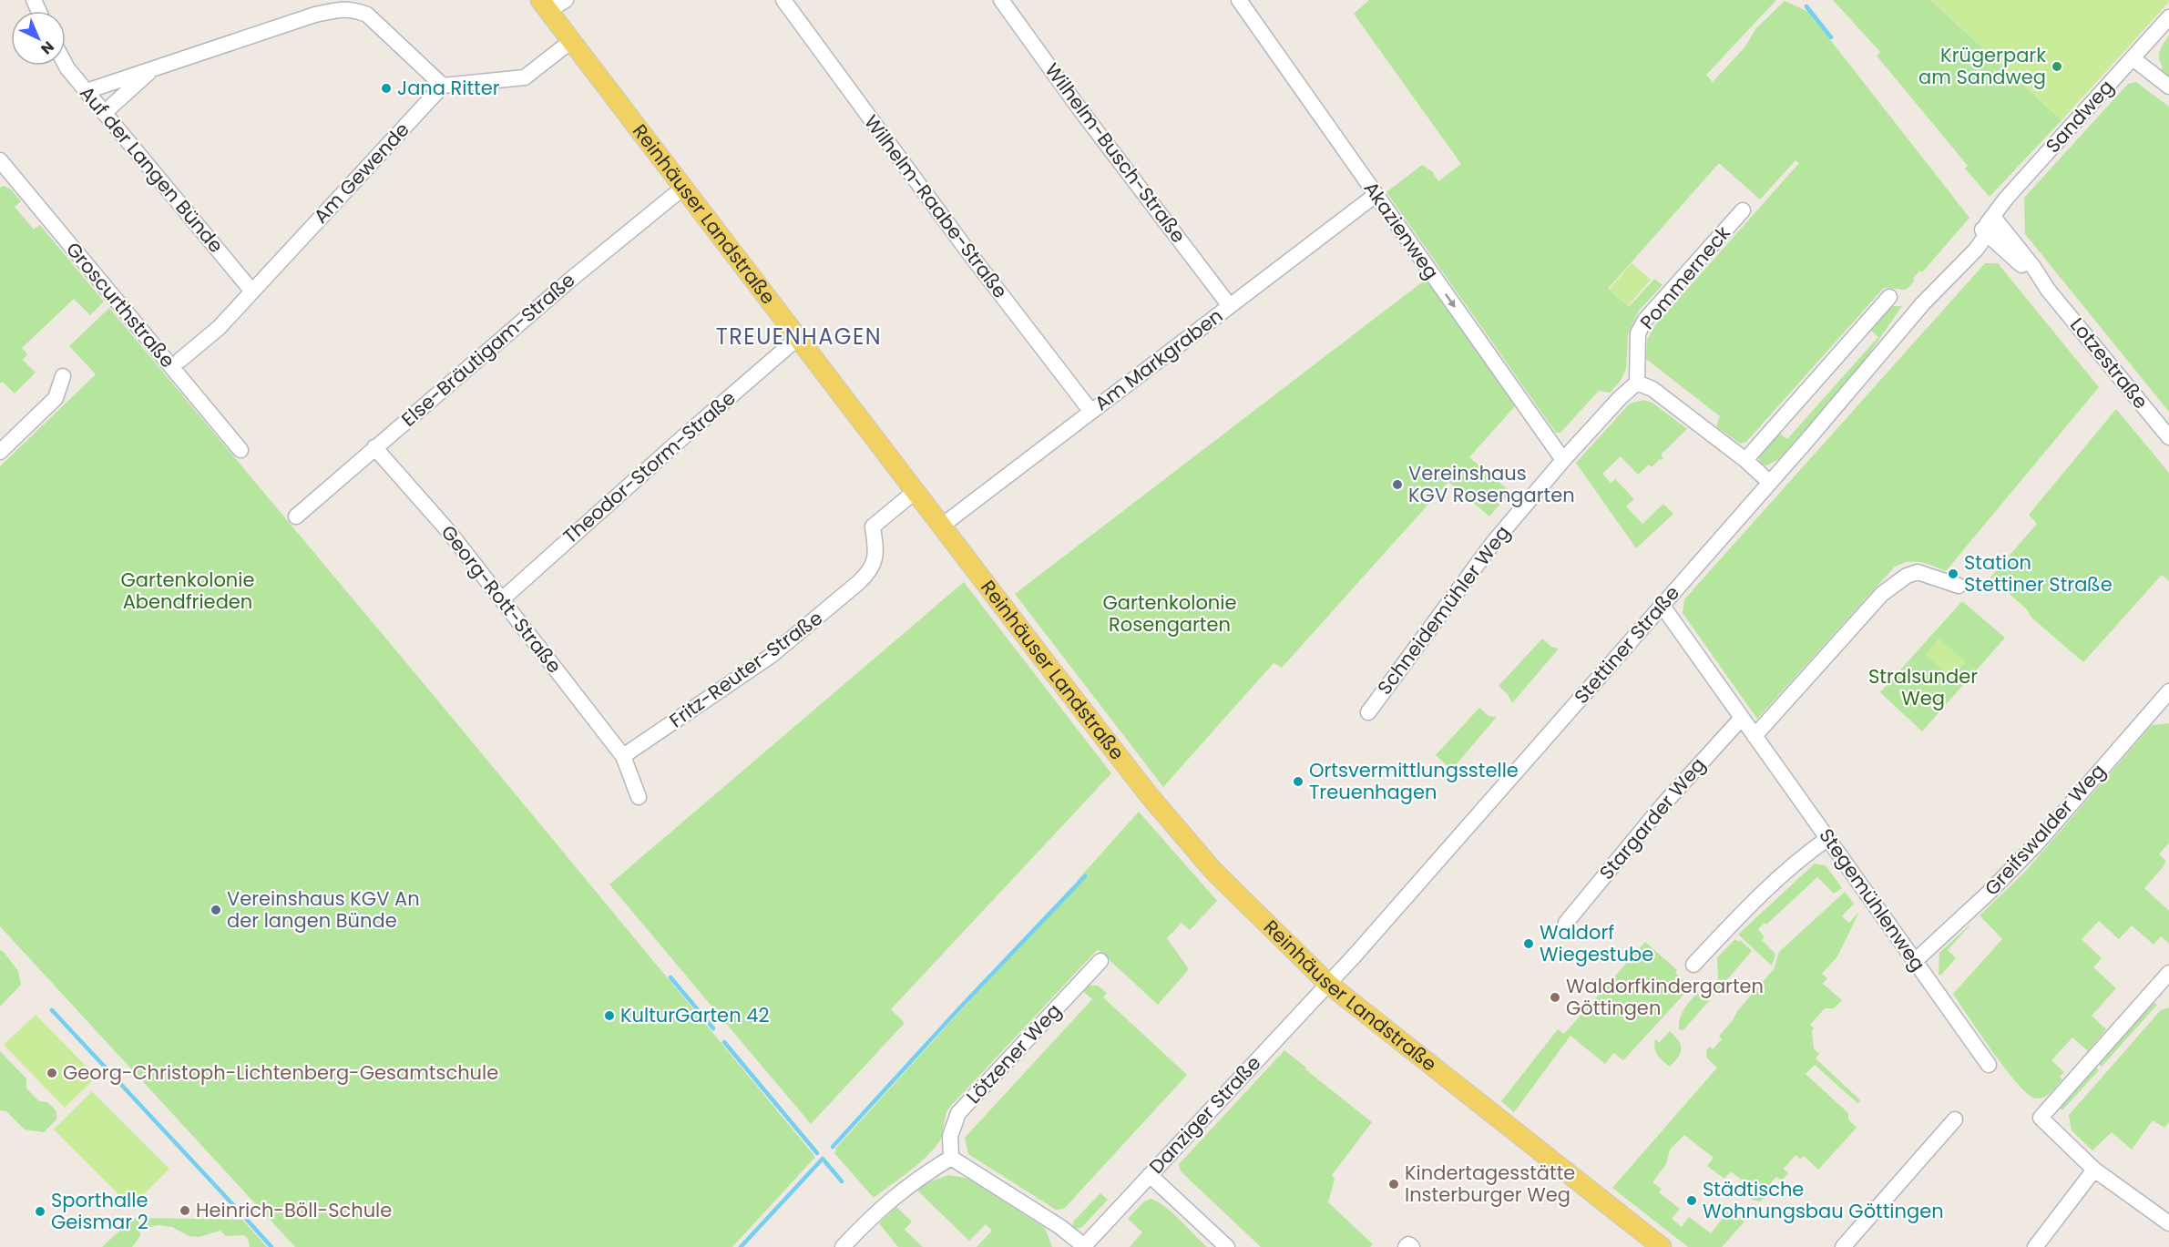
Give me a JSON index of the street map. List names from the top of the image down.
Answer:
{
  "streets": {
    "main road": ["Reinhäuser Landstraße"],
    "street": [
      "Sandweg",
      "Wilhelm-Busch-Straße",
      "Auf der Langen Bünde",
      "Am Gewende",
      "Wilhelm-Raabe-Straße",
      "Akazienweg",
      "Pommerneck",
      "Groscurthstraße",
      "Else-Bräutigam-Straße",
      "Am Markgraben",
      "Lotzestraße",
      "Theodor-Storm-Straße",
      "Georg-Rott-Straße",
      "Schneidemühler Weg",
      "Stettiner Straße",
      "Fritz-Reuter-Straße",
      "Stargarder Weg",
      "Greifswalder Weg",
      "Stegemühlenweg",
      "Lötzener Weg",
      "Danziger Straße"
    ]
  },
  "crossings": [
    ["Sandweg", "Lotzestraße"],
    ["Sandweg", "Stettiner Straße"],
    ["Wilhelm-Busch-Straße", "Am Markgraben"],
    ["Auf der Langen Bünde", "Am Gewende"],
    ["Wilhelm-Raabe-Straße", "Am Markgraben"],
    ["Reinhäuser Landstraße", "Else-Bräutigam-Straße"],
    ["Reinhäuser Landstraße", "Am Markgraben"],
    ["Reinhäuser Landstraße", "Theodor-Storm-Straße"],
    ["Reinhäuser Landstraße", "Stettiner Straße"],
    ["Reinhäuser Landstraße", "Fritz-Reuter-Straße"],
    ["Reinhäuser Landstraße", "Danziger Straße"],
    ["Akazienweg", "Am Markgraben"],
    ["Akazienweg", "Schneidemühler Weg"],
    ["Else-Bräutigam-Straße", "Georg-Rott-Straße"],
    ["Lotzestraße", "Stettiner Straße"],
    ["Theodor-Storm-Straße", "Georg-Rott-Straße"],
    ["Georg-Rott-Straße", "Fritz-Reuter-Straße"],
    ["Stettiner Straße", "Stegemühlenweg"],
    ["Stettiner Straße", "Danziger Straße"],
    ["Stargarder Weg", "Stegemühlenweg"],
    ["Greifswalder Weg", "Stegemühlenweg"]
  ],
  "one_way": ["Akazienweg"],
  "districts": ["TREUENHAGEN"],
  "parks": ["Gartenkolonie Abendfrieden", "Gartenkolonie Rosengarten", "Stralsunder Weg"],
  "places": [
    "Krügerpark am Sandweg",
    "Jana Ritter",
    "Vereinshaus KGV Rosengarten",
    "Station Stettiner Straße",
    "Ortsvermittlungsstelle Treuenhagen",
    "Vereinshaus KGV An der langen Bünde",
    "Waldorf Wiegestube",
    "Waldorfkindergarten Göttingen",
    "KulturGarten 42",
    "Georg-Christoph-Lichtenberg-Gesamtschule",
    "Kindertagesstätte Insterburger Weg",
    "Städtische Wohnungsbau Göttingen",
    "Heinrich-Böll-Schule",
    "Sporthalle Geismar 2"
  ],
  "north": "bottom right"
}
